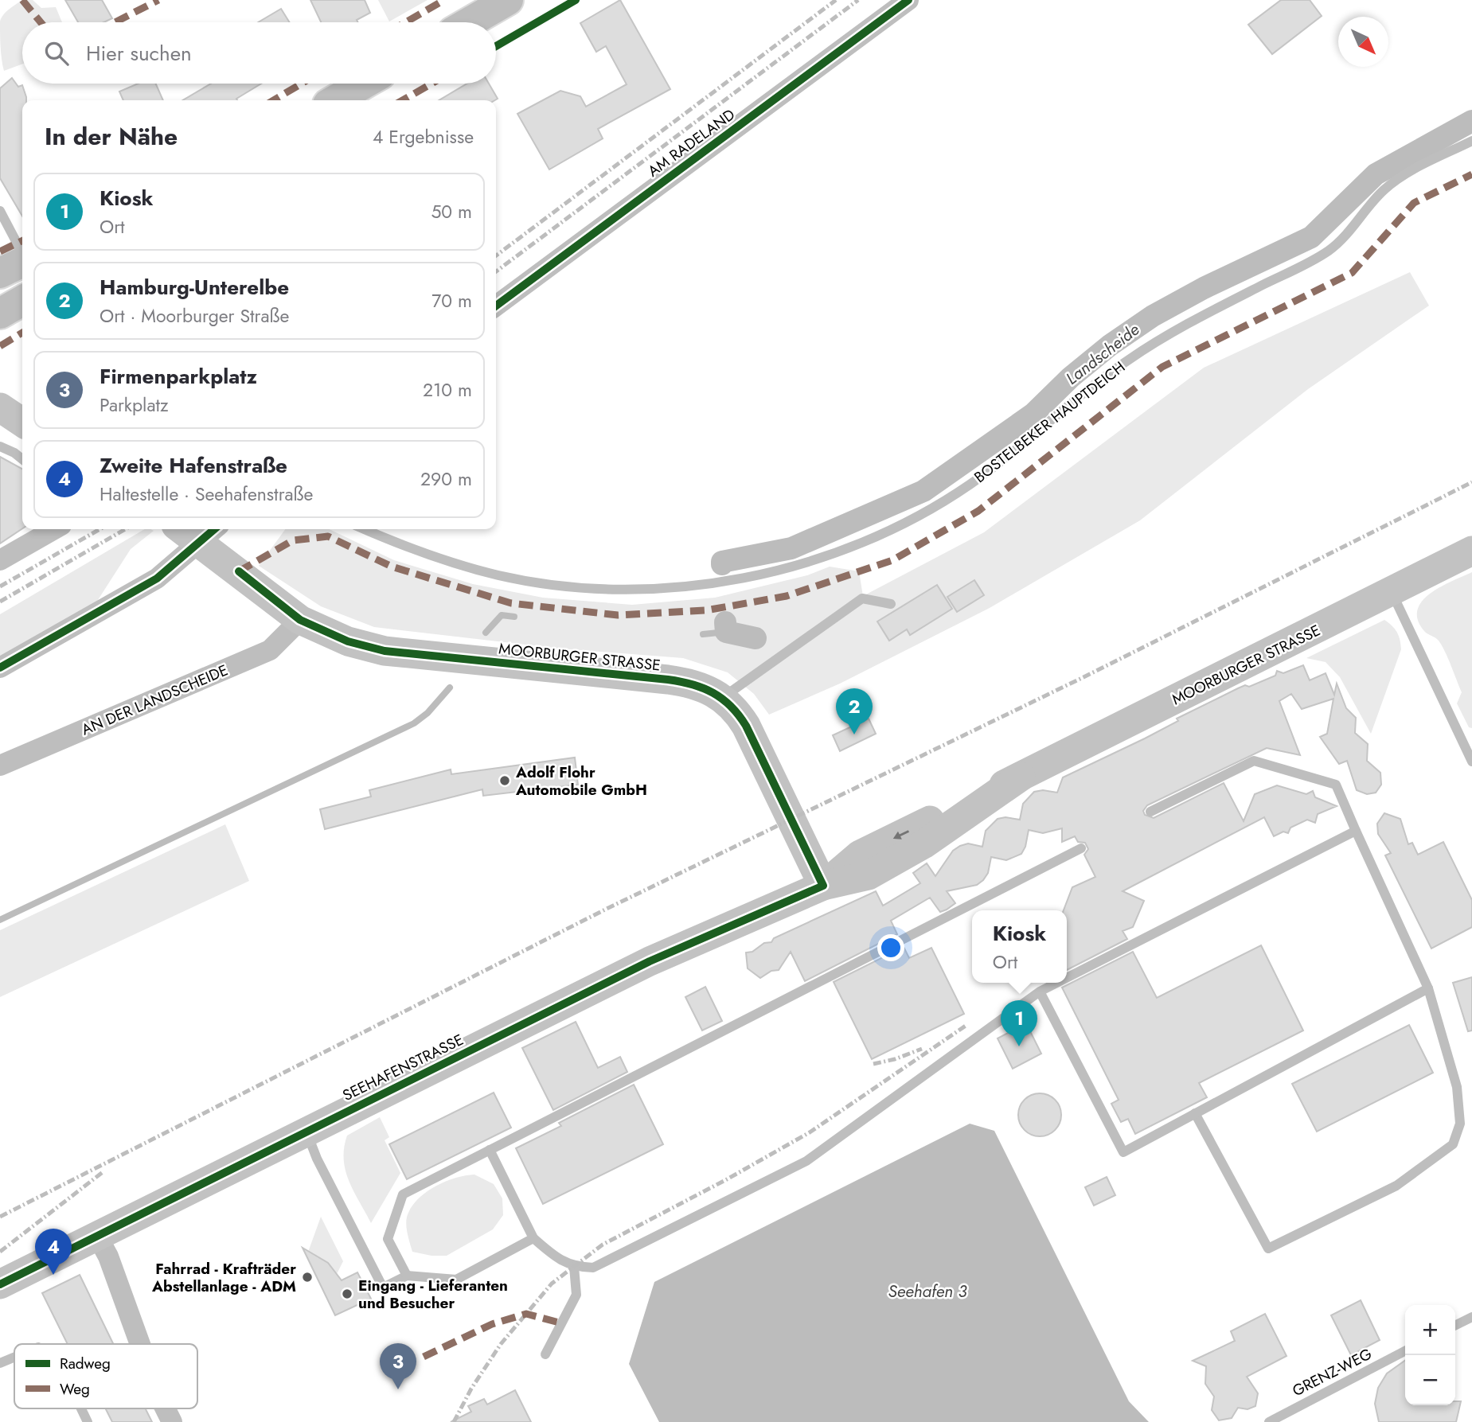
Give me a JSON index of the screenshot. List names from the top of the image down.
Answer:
{
  "streets": {
    "main road": ["MOORBURGER STRASSE", "SEEHAFENSTRASSE"],
    "street": ["AM RADELAND", "AN DER LANDSCHEIDE"],
    "lane": ["BOSTELBEKER HAUPTDEICH", "GRENZ-WEG"]
  },
  "crossings": [
    ["MOORBURGER STRASSE", "AN DER LANDSCHEIDE"],
    ["MOORBURGER STRASSE", "SEEHAFENSTRASSE"]
  ],
  "water": ["Landscheide", "Seehafen 3"],
  "places": ["Adolf Flohr Automobile GmbH", "Fahrrad - Krafträder Abstellanlage - ADM", "Eingang - Lieferanten und Besucher"],
  "legend": ["Radweg", "Weg"],
  "north": "bottom right",
  "page": {
    "search": "Hier suchen",
    "heading": ["In der Nähe", "4 Ergebnisse"],
    "list": [
      {
        "mark": "1",
        "name": "Kiosk",
        "note": "Ort",
        "value": "50 m"
      },
      {
        "mark": "2",
        "name": "Hamburg-Unterelbe",
        "note": "Ort · Moorburger Straße",
        "value": "70 m"
      },
      {
        "mark": "3",
        "name": "Firmenparkplatz",
        "note": "Parkplatz",
        "value": "210 m"
      },
      {
        "mark": "4",
        "name": "Zweite Hafenstraße",
        "note": "Haltestelle · Seehafenstraße",
        "value": "290 m"
      }
    ],
    "pins": [
      "2",
      "1",
      "4",
      "3"
    ],
    "popup": ["Kiosk", "Ort"],
    "map_buttons": ["+", "−"]
  }
}
